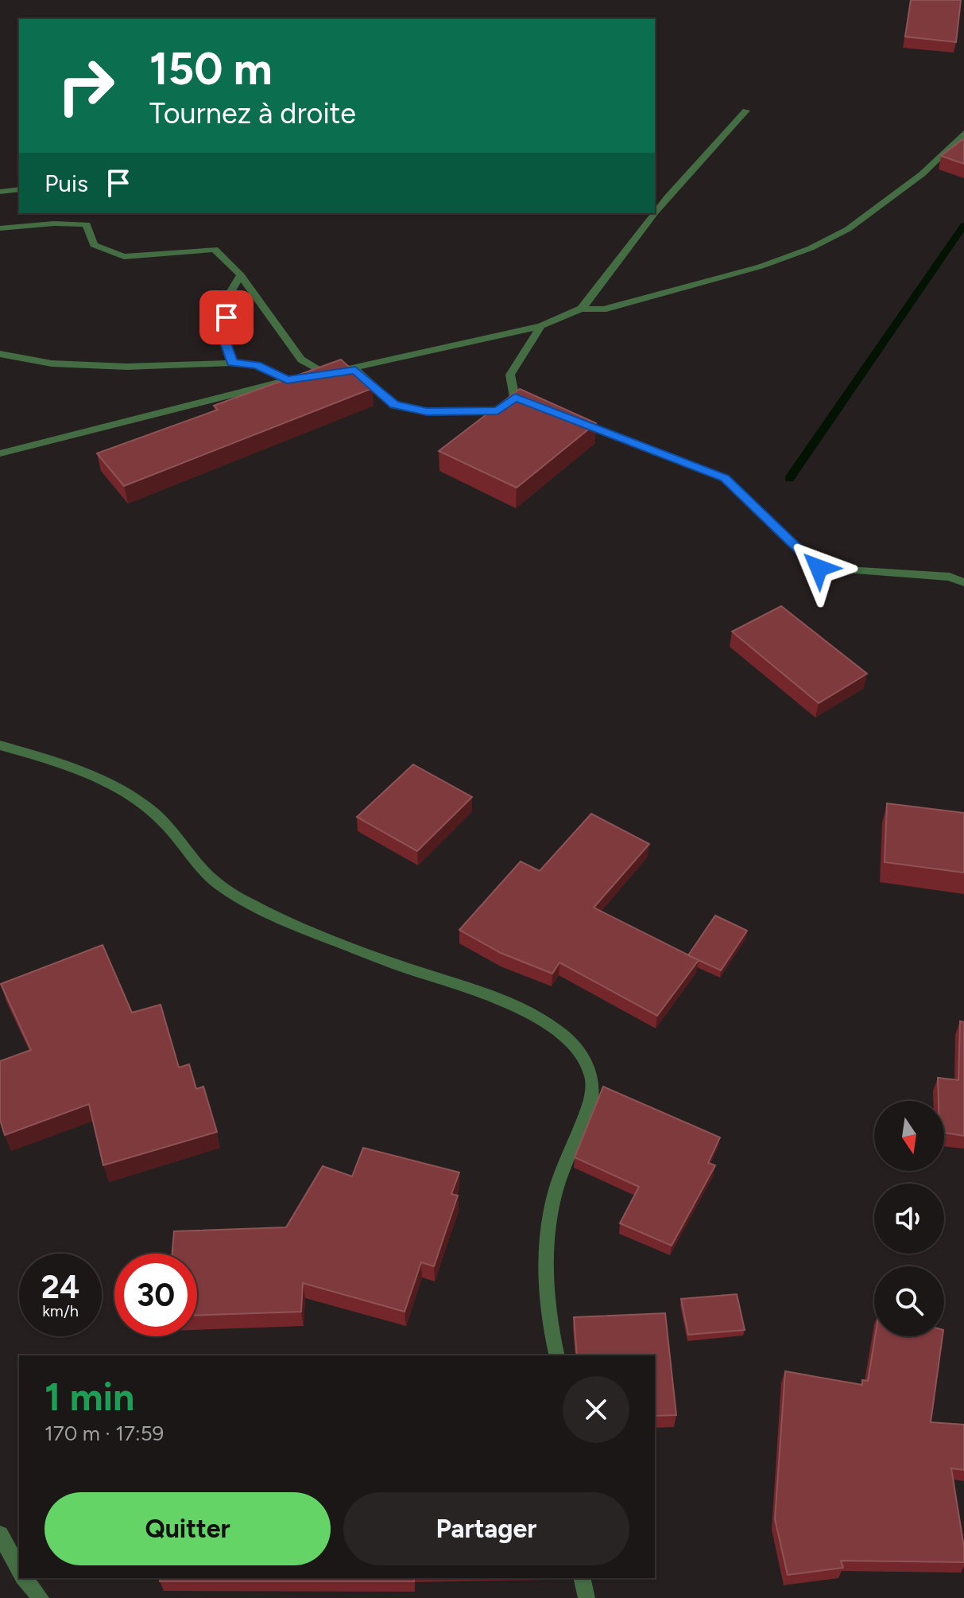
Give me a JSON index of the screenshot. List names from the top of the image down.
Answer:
{
  "north": "bottom",
  "page": {
    "turn": ["150 m", "Tournez à droite"],
    "then": "Puis",
    "speed": "24 km/h",
    "limit": "30",
    "heading": ["1 min", "170 m · 17:59"],
    "buttons": ["Quitter", "Partager"]
  }
}
